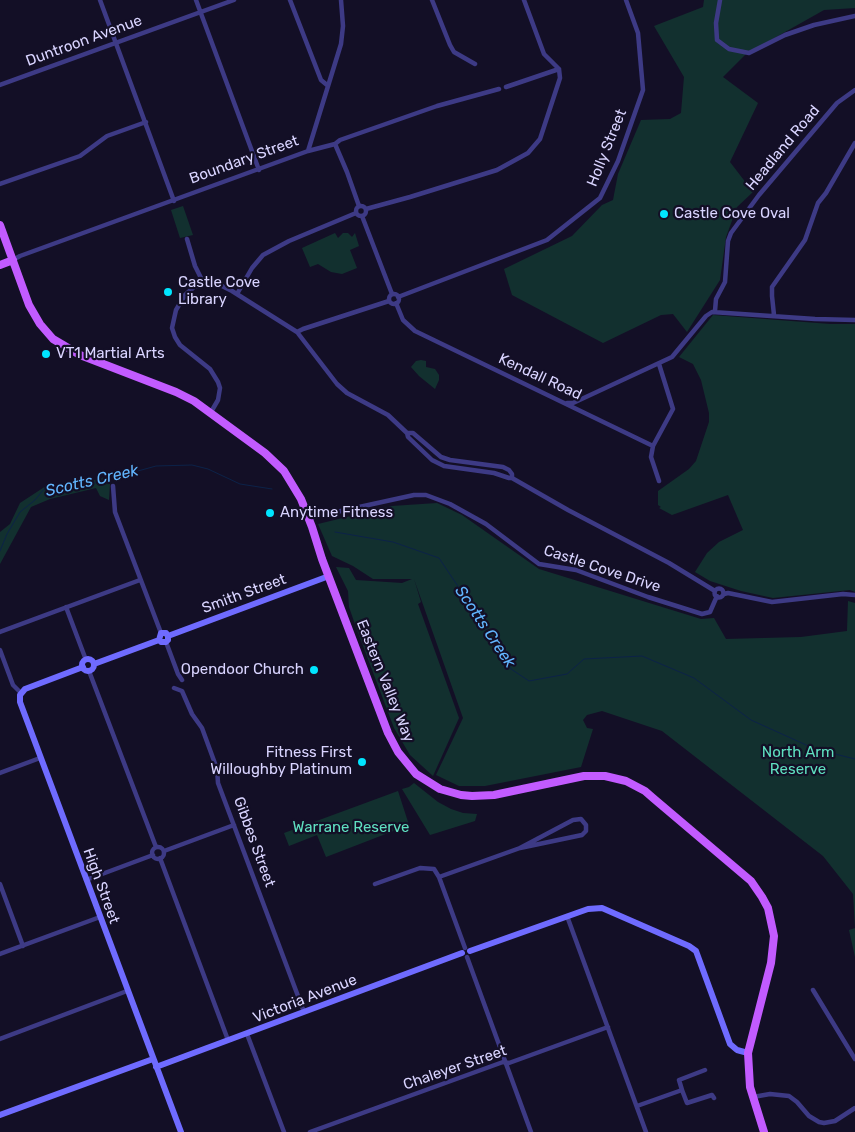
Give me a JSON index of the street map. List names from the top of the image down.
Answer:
{
  "streets": {
    "main road": ["Boundary Street", "Eastern Valley Way"],
    "street": [
      "Duntroon Avenue",
      "Holly Street",
      "Headland Road",
      "Kendall Road",
      "Castle Cove Drive",
      "Smith Street",
      "Gibbes Street",
      "High Street",
      "Victoria Avenue",
      "Chaleyer Street"
    ]
  },
  "crossings": [
    ["Holly Street", "Kendall Road"],
    ["Boundary Street", "Eastern Valley Way"],
    ["Castle Cove Drive", "Eastern Valley Way"],
    ["Smith Street", "Eastern Valley Way"],
    ["Eastern Valley Way", "Victoria Avenue"],
    ["Gibbes Street", "Victoria Avenue"],
    ["High Street", "Victoria Avenue"]
  ],
  "water": ["Scotts Creek"],
  "parks": ["North Arm Reserve", "Warrane Reserve"],
  "places": [
    "Castle Cove Oval",
    "Castle Cove Library",
    "VT1 Martial Arts",
    "Anytime Fitness",
    "Opendoor Church",
    "Fitness First Willoughby Platinum"
  ]
}
